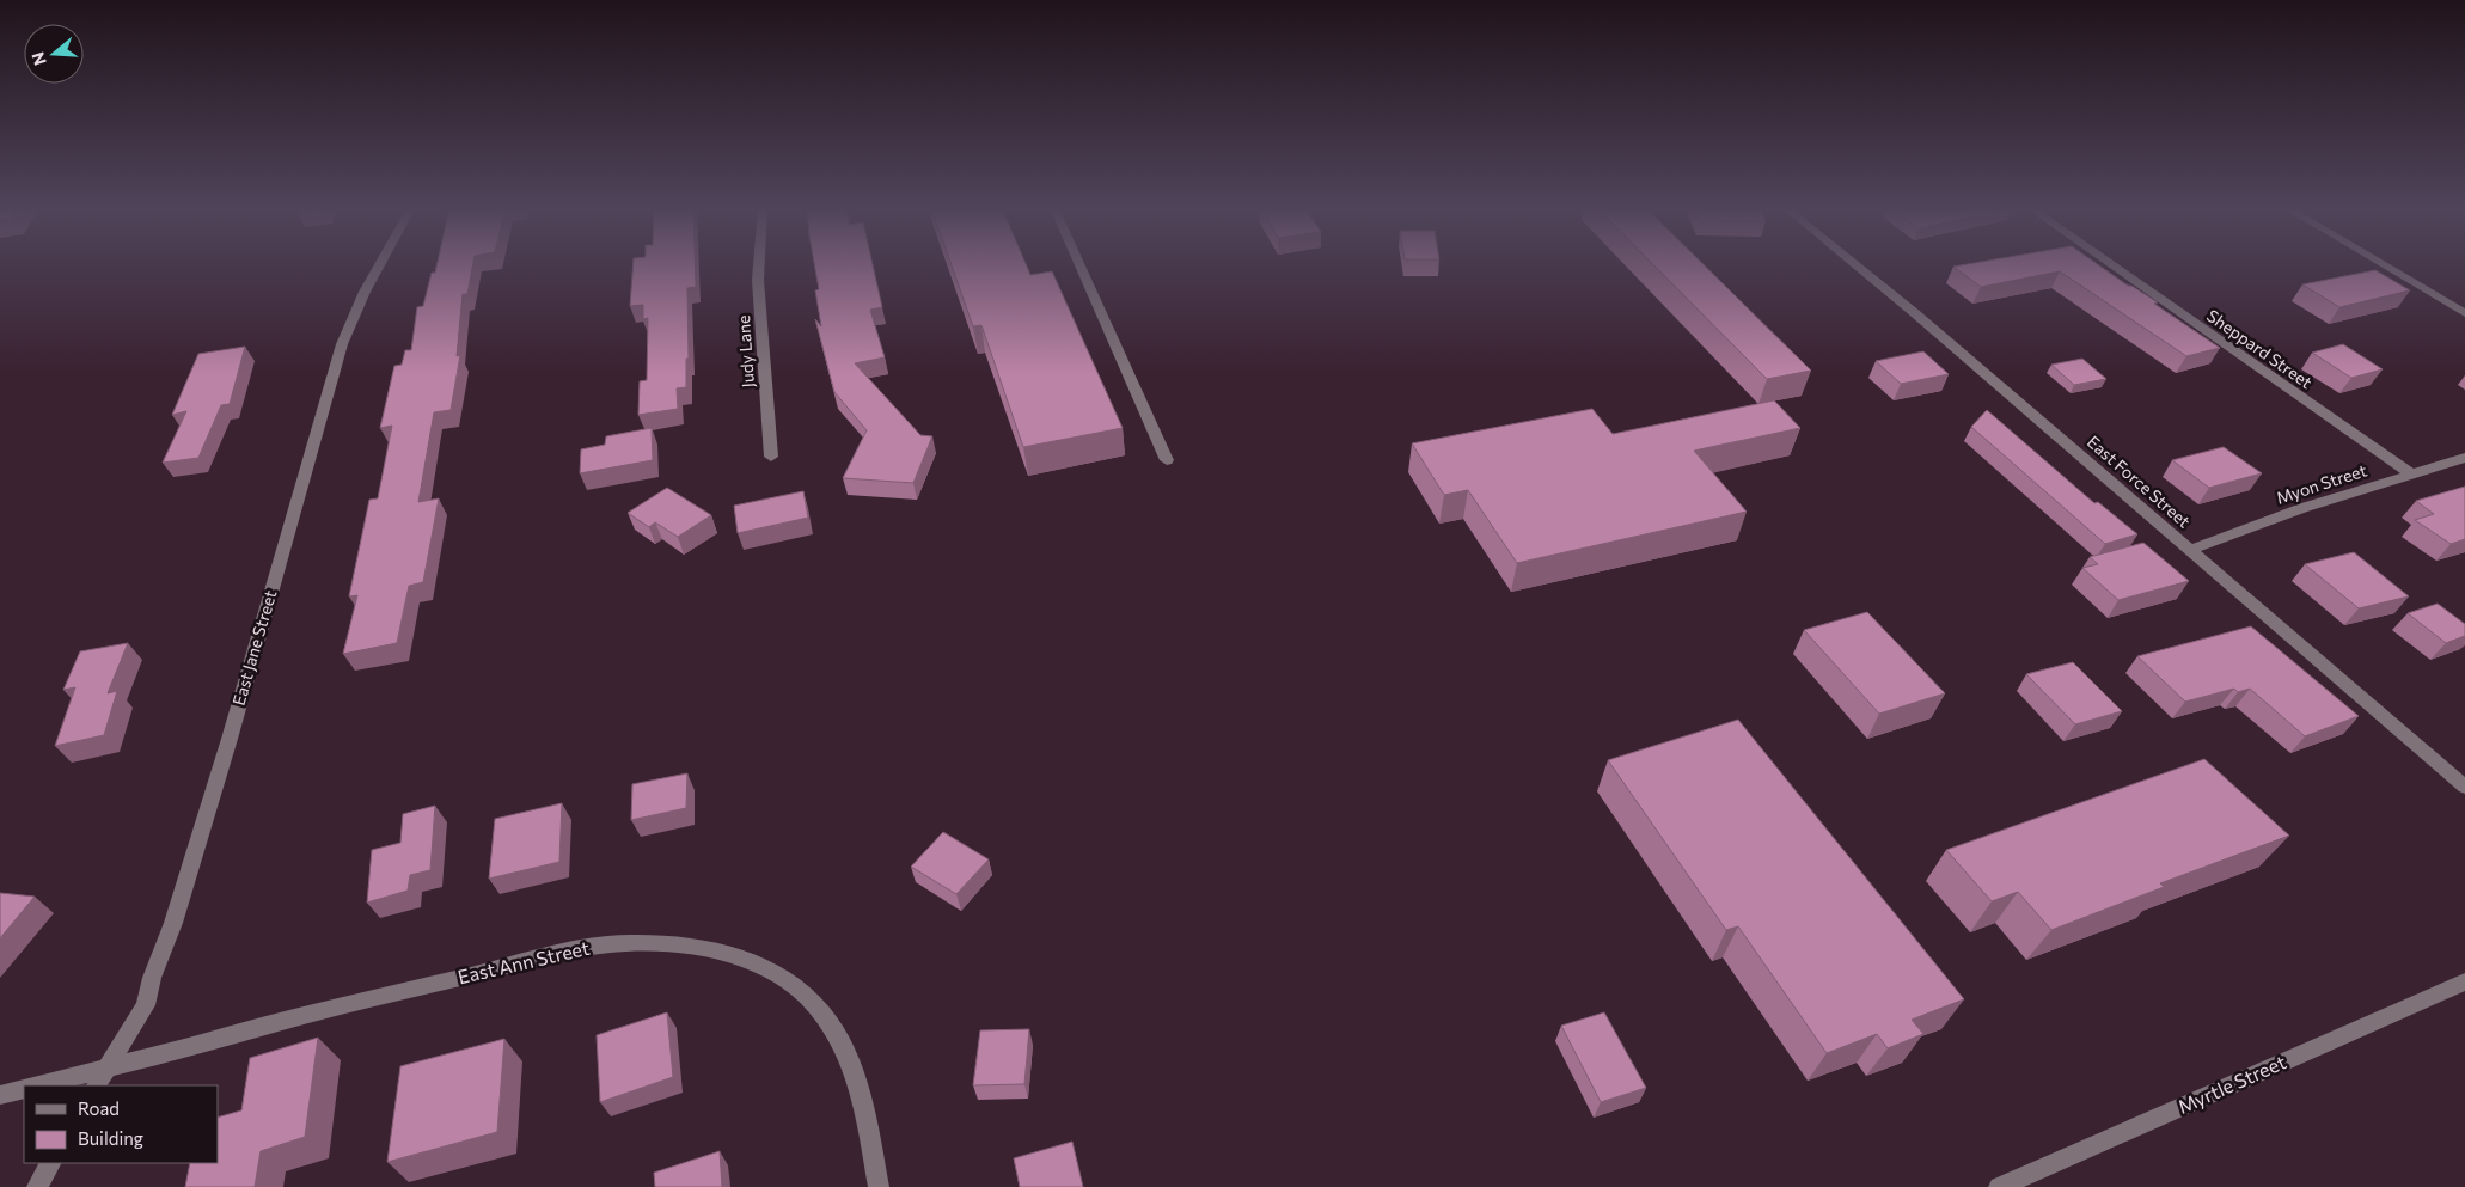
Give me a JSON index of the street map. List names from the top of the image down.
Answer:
{
  "streets": {
    "street": [
      "Sheppard Street",
      "Judy Lane",
      "East Force Street",
      "Myon Street",
      "East Jane Street",
      "East Ann Street",
      "Myrtle Street"
    ]
  },
  "crossings": [
    ["Sheppard Street", "Myon Street"],
    ["East Force Street", "Myon Street"],
    ["East Jane Street", "East Ann Street"]
  ],
  "legend": ["Road", "Building"],
  "north": "left"
}
